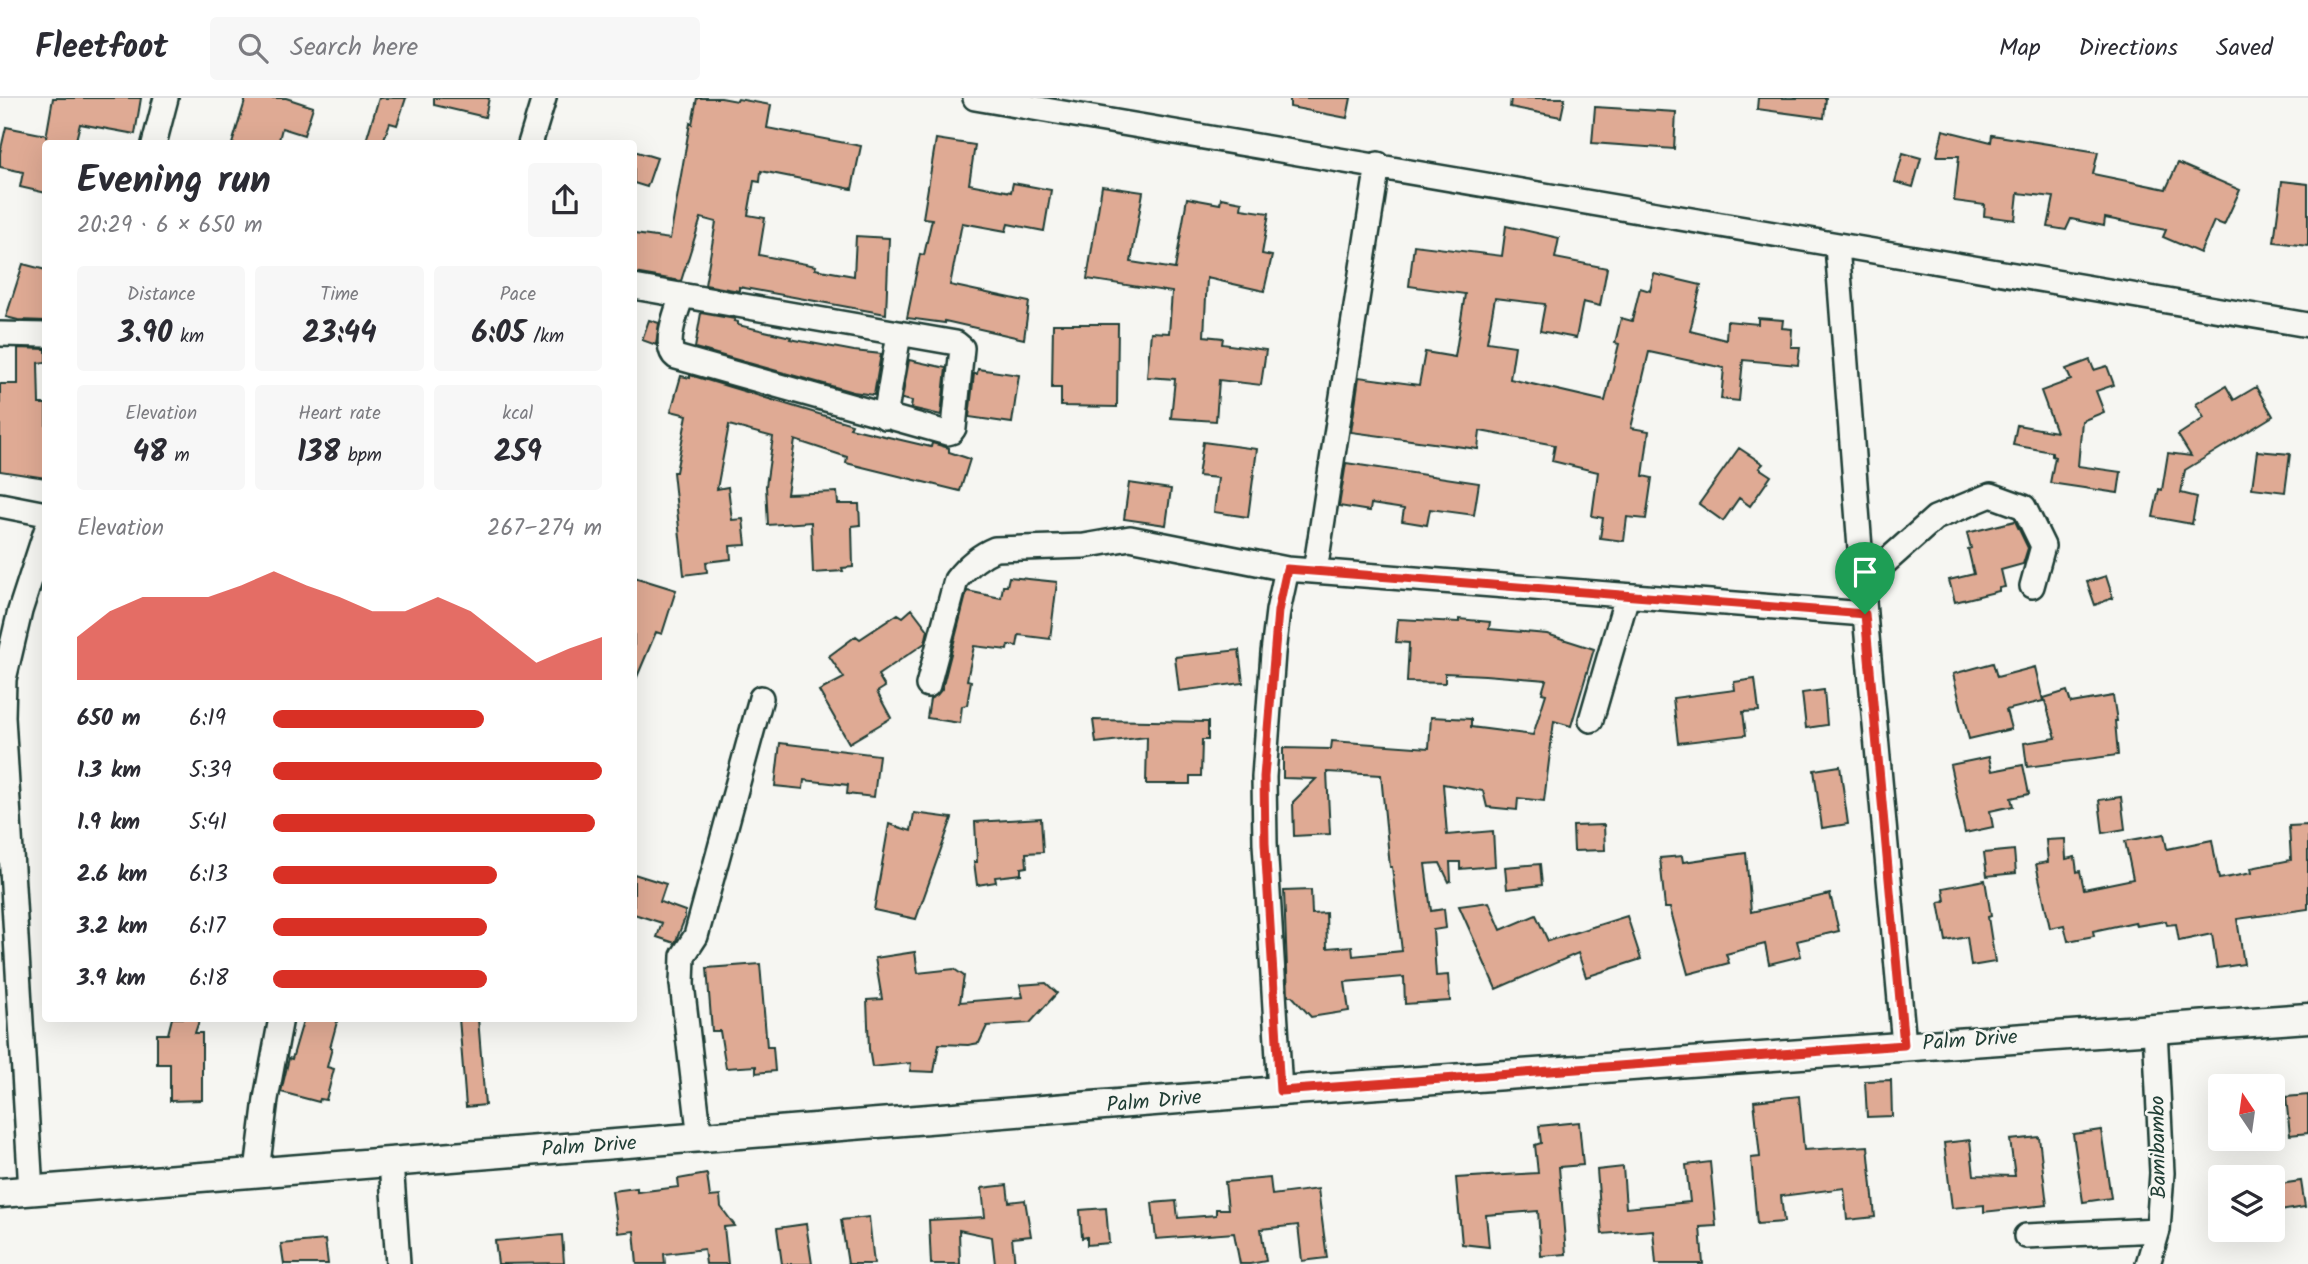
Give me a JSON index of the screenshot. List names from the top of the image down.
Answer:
{
  "streets": {
    "street": ["Palm Drive", "Bamibambo"]
  },
  "crossings": [
    ["Palm Drive", "Bamibambo"]
  ],
  "north": "top",
  "page": {
    "header": "Fleetfoot",
    "search": "Search here",
    "nav": ["Map", "Directions", "Saved"],
    "heading": ["Evening run", "20:29 · 6 × 650 m"],
    "stats": [
      ["Distance", "3.90 km"],
      ["Time", "23:44"],
      ["Pace", "6:05 /km"],
      ["Elevation", "48 m"],
      ["Heart rate", "138 bpm"],
      ["kcal", "259"]
    ],
    "chart": ["Elevation", "267–274 m"],
    "list": [
      {
        "name": "650 m",
        "note": "6:19"
      },
      {
        "name": "1.3 km",
        "note": "5:39"
      },
      {
        "name": "1.9 km",
        "note": "5:41"
      },
      {
        "name": "2.6 km",
        "note": "6:13"
      },
      {
        "name": "3.2 km",
        "note": "6:17"
      },
      {
        "name": "3.9 km",
        "note": "6:18"
      }
    ]
  }
}
